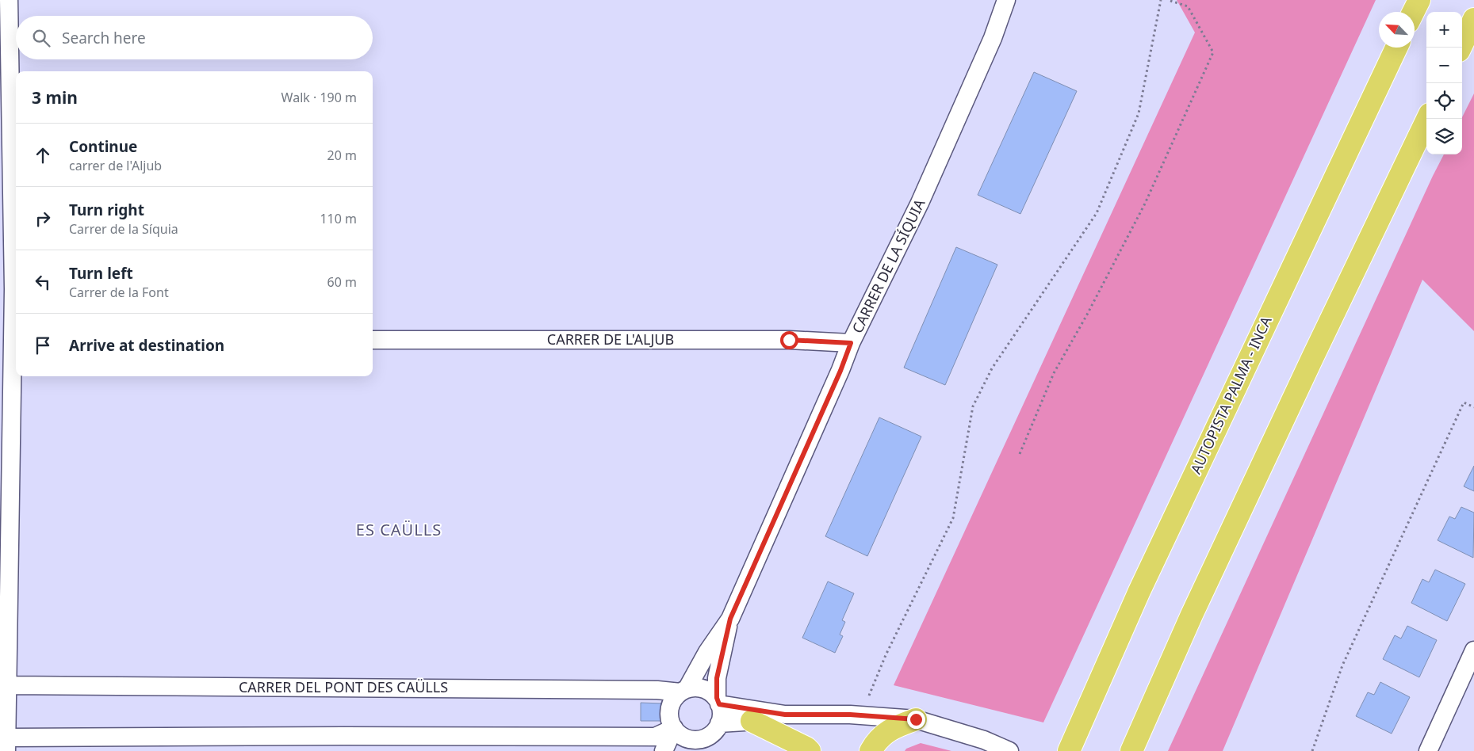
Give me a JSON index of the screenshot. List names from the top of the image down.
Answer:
{
  "streets": {
    "highway": ["AUTOPISTA PALMA - INCA"],
    "street": ["CARRER DE LA SÍQUIA", "CARRER DE L'ALJUB", "CARRER DEL PONT DES CAÜLLS"]
  },
  "crossings": [
    ["CARRER DE LA SÍQUIA", "CARRER DE L'ALJUB"],
    ["CARRER DE LA SÍQUIA", "CARRER DEL PONT DES CAÜLLS"]
  ],
  "districts": ["ES CAÜLLS"],
  "north": "top left",
  "page": {
    "map_buttons": ["+", "−"],
    "search": "Search here",
    "heading": ["3 min", "Walk · 190 m"],
    "list": [
      ["Continue", "carrer de l'Aljub", "20 m"],
      ["Turn right", "Carrer de la Síquia", "110 m"],
      ["Turn left", "Carrer de la Font", "60 m"],
      "Arrive at destination"
    ]
  }
}
